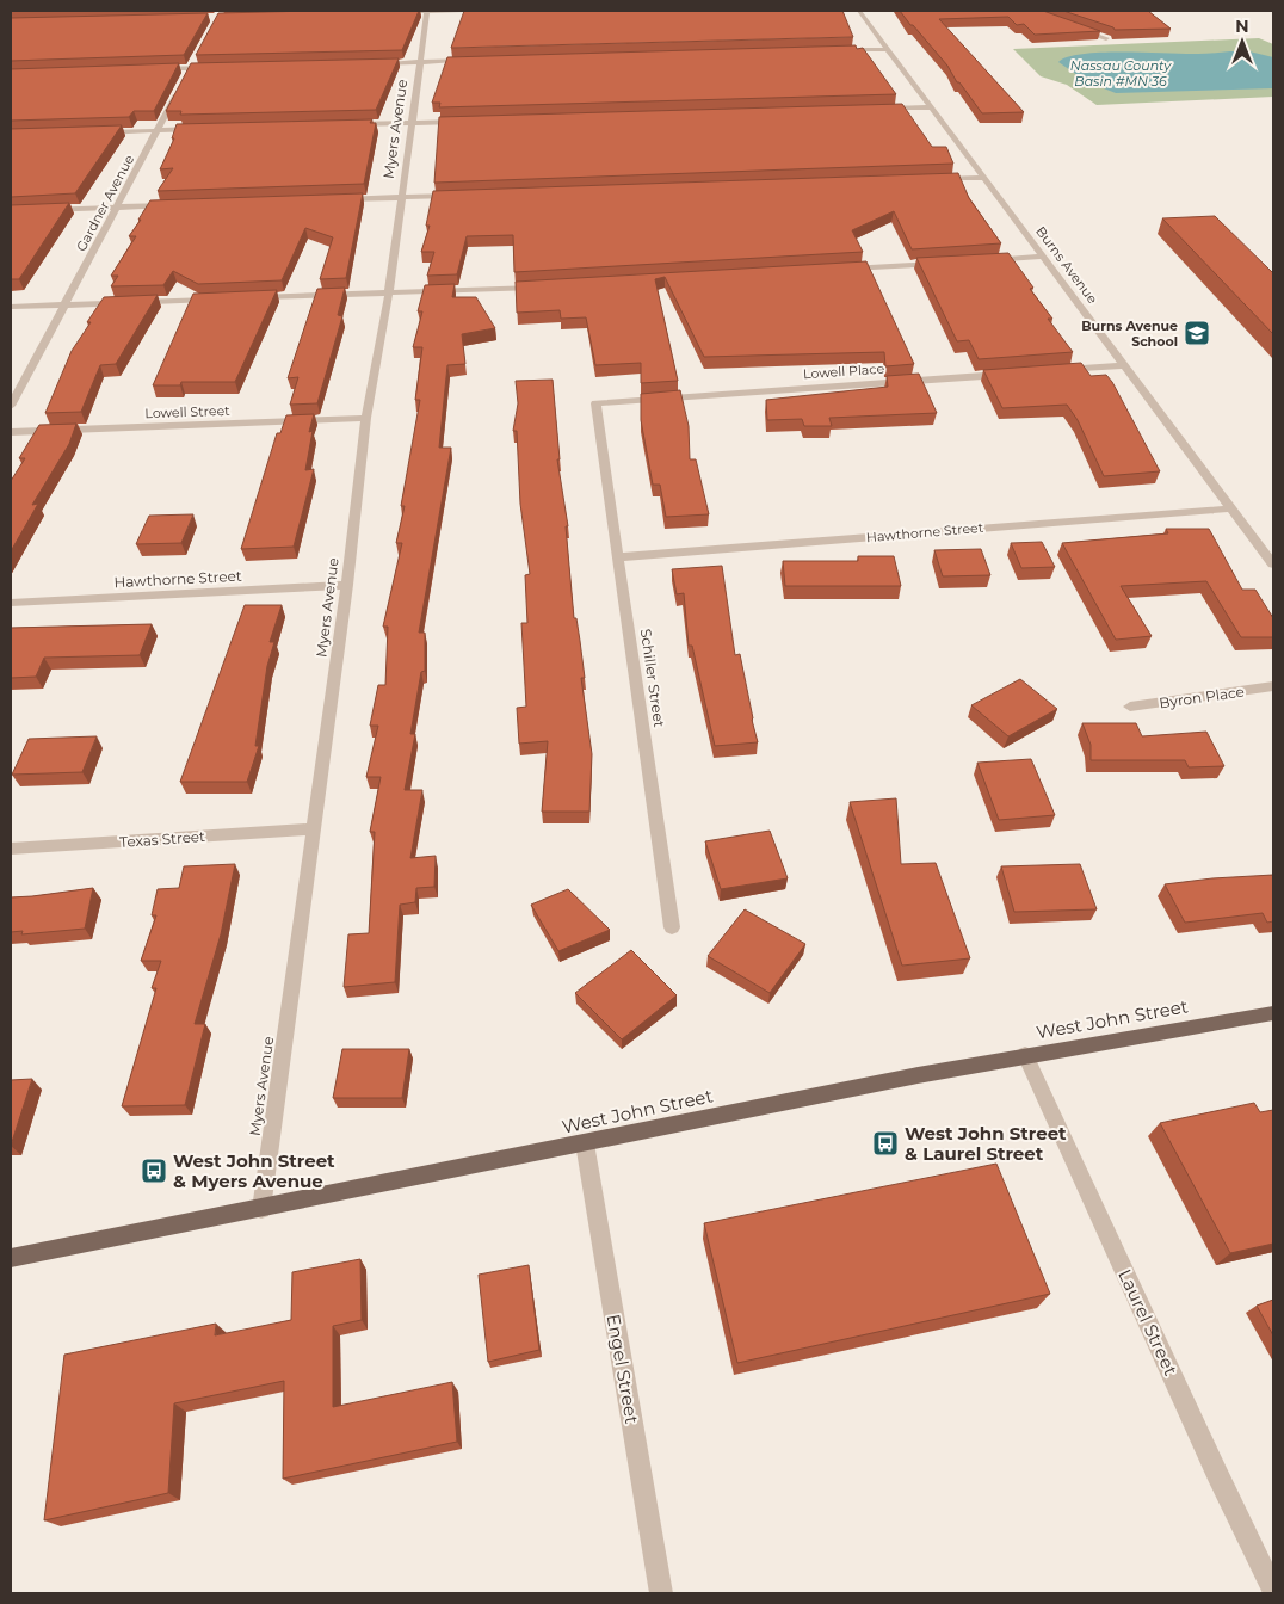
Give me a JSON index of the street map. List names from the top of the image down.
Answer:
{
  "streets": {
    "main road": ["West John Street"],
    "street": [
      "Myers Avenue",
      "Gardner Avenue",
      "Burns Avenue",
      "Lowell Place",
      "Lowell Street",
      "Hawthorne Street",
      "Schiller Street",
      "Byron Place",
      "Texas Street",
      "Laurel Street",
      "Engel Street"
    ]
  },
  "crossings": [
    ["Myers Avenue", "Lowell Street"],
    ["Myers Avenue", "Hawthorne Street"],
    ["Myers Avenue", "Texas Street"],
    ["Myers Avenue", "West John Street"],
    ["Burns Avenue", "Hawthorne Street"],
    ["Lowell Place", "Schiller Street"],
    ["Hawthorne Street", "Schiller Street"],
    ["West John Street", "Laurel Street"],
    ["West John Street", "Engel Street"]
  ],
  "water": ["Nassau County Basin #MN 36"],
  "places": {
    "school or university": ["Burns Avenue School"],
    "bus stop": ["West John Street & Laurel Street", "West John Street & Myers Avenue"]
  },
  "north": "top"
}
